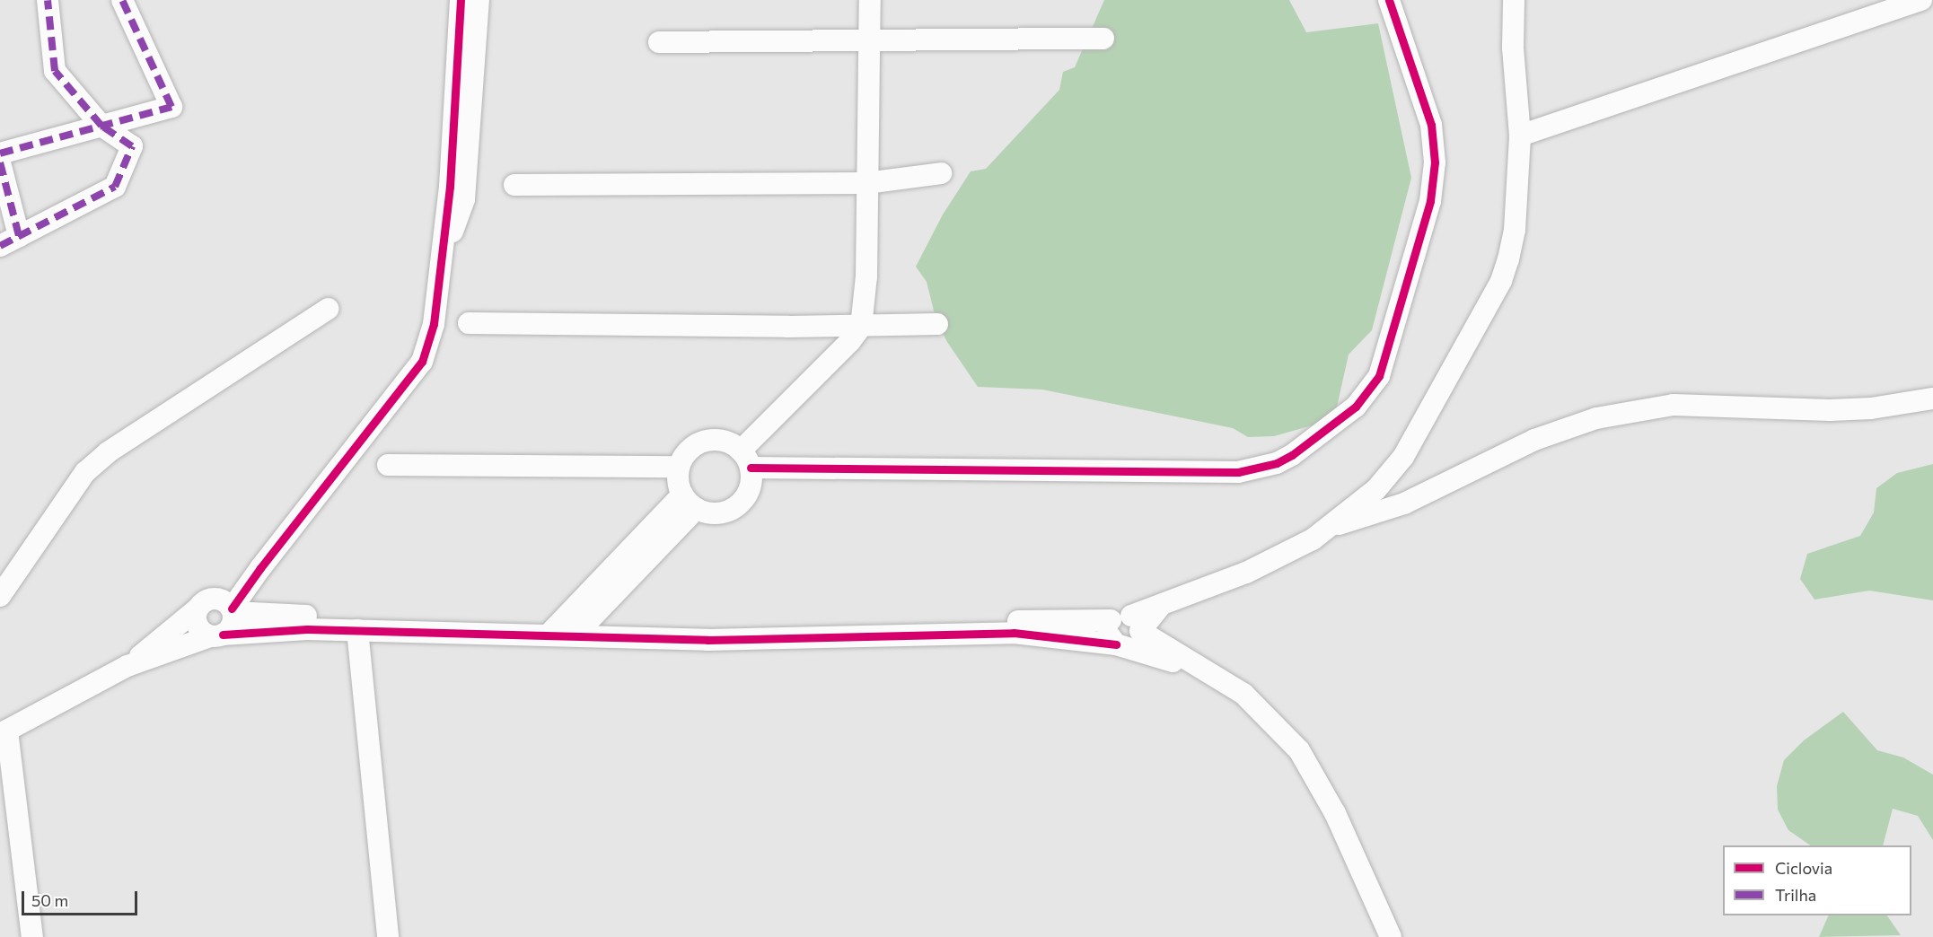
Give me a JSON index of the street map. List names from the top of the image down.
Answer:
{
  "legend": ["Ciclovia", "Trilha"],
  "scale_bar": "50 m"
}
